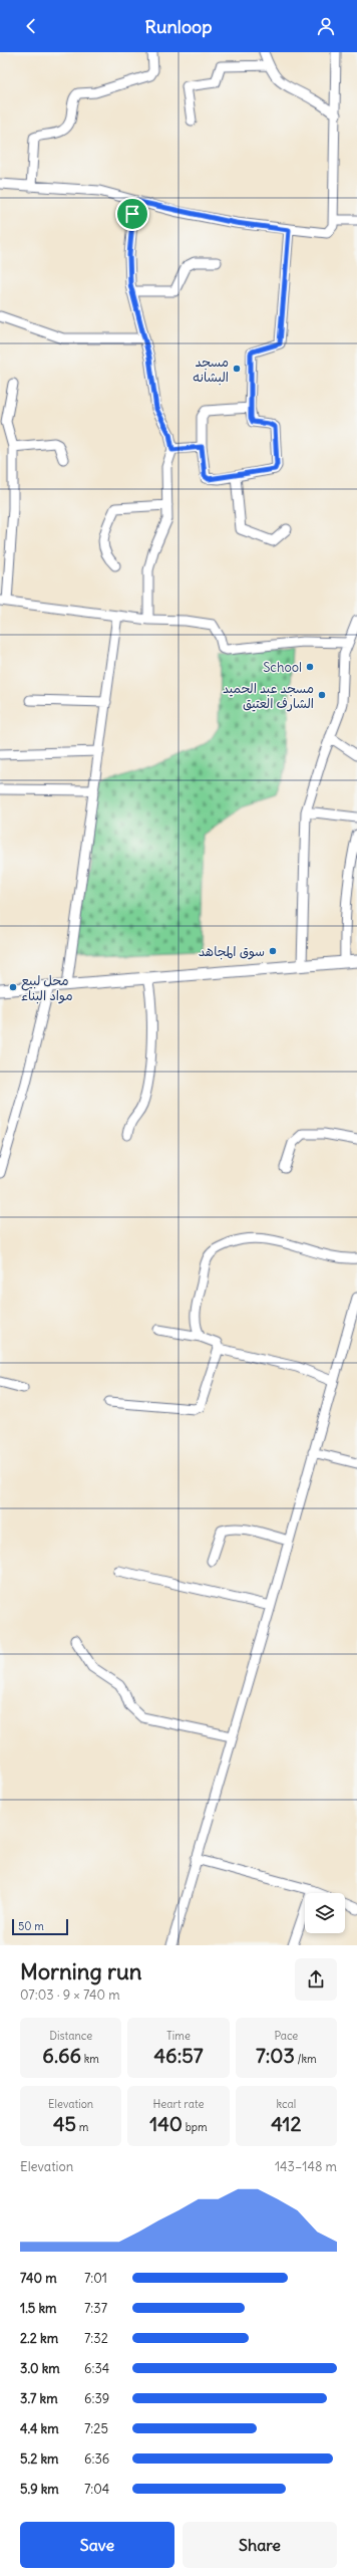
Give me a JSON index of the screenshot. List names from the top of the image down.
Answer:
{
  "places": [
    "مسجد البشانه",
    "School",
    "مسجد عبد الحميد الشارف العتيق",
    "سوق المجاهد",
    "محل لبيع مواد البناء"
  ],
  "scale_bar": "50 m",
  "page": {
    "header": "Runloop",
    "scale": "50 m",
    "heading": ["Morning run", "07:03 · 9 × 740 m"],
    "stats": [
      ["Distance", "6.66 km"],
      ["Time", "46:57"],
      ["Pace", "7:03 /km"],
      ["Elevation", "45 m"],
      ["Heart rate", "140 bpm"],
      ["kcal", "412"]
    ],
    "chart": ["Elevation", "143–148 m"],
    "list": [
      {
        "name": "740 m",
        "note": "7:01"
      },
      {
        "name": "1.5 km",
        "note": "7:37"
      },
      {
        "name": "2.2 km",
        "note": "7:32"
      },
      {
        "name": "3.0 km",
        "note": "6:34"
      },
      {
        "name": "3.7 km",
        "note": "6:39"
      },
      {
        "name": "4.4 km",
        "note": "7:25"
      },
      {
        "name": "5.2 km",
        "note": "6:36"
      },
      {
        "name": "5.9 km",
        "note": "7:04"
      }
    ],
    "buttons": ["Save", "Share"]
  }
}
